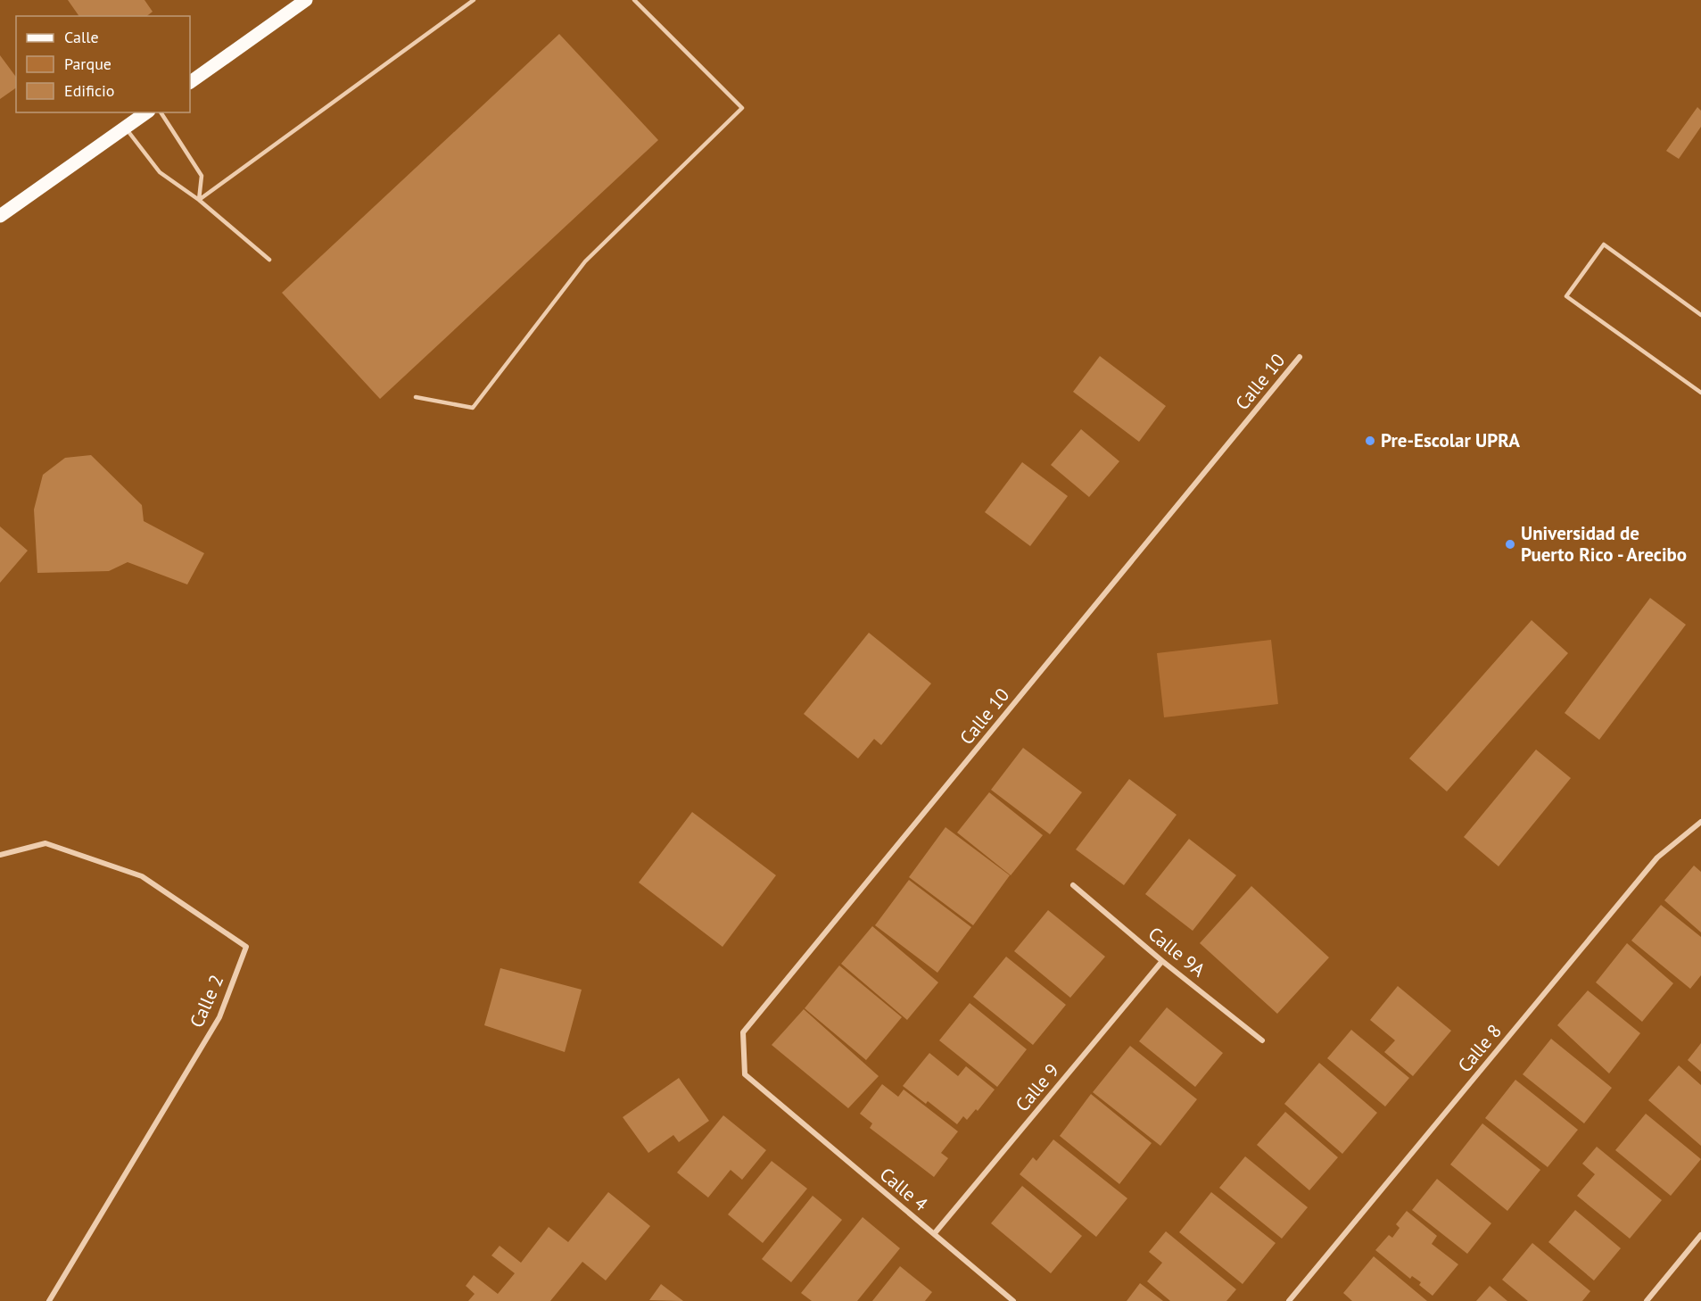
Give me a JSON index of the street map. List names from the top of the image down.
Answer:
{
  "streets": {
    "street": [
      "Calle 10",
      "Calle 9A",
      "Calle 2",
      "Calle 8",
      "Calle 9",
      "Calle 4"
    ]
  },
  "crossings": [
    ["Calle 10", "Calle 4"],
    ["Calle 9A", "Calle 9"],
    ["Calle 9", "Calle 4"]
  ],
  "places": ["Pre-Escolar UPRA", "Universidad de Puerto Rico - Arecibo"],
  "legend": ["Calle", "Parque", "Edificio"]
}
